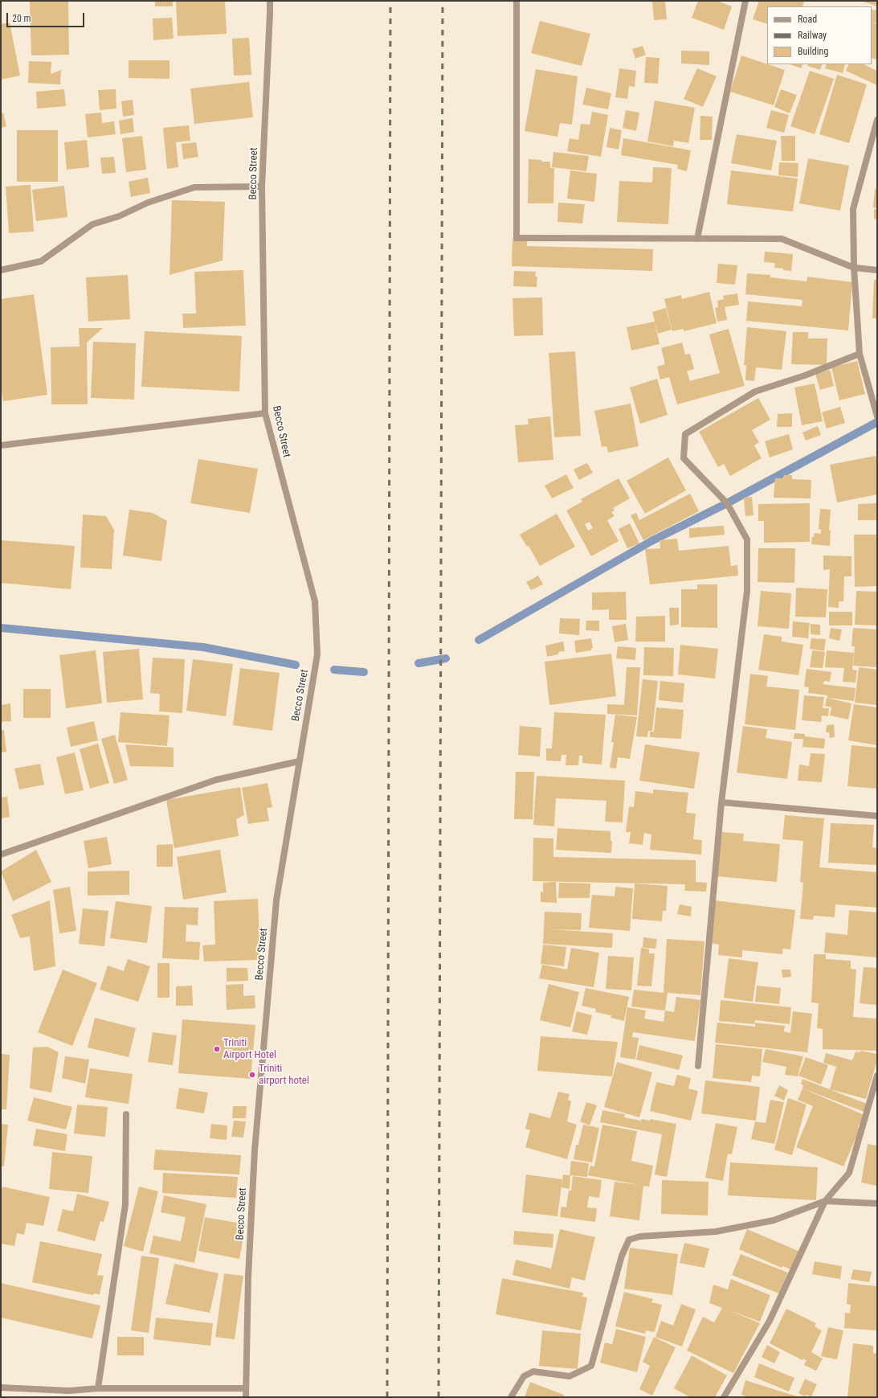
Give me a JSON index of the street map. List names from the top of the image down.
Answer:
{
  "streets": {
    "street": ["Becco Street"]
  },
  "places": ["Triniti Airport Hotel", "Triniti airport hotel"],
  "legend": ["Road", "Railway", "Building"],
  "scale_bar": "20 m"
}
